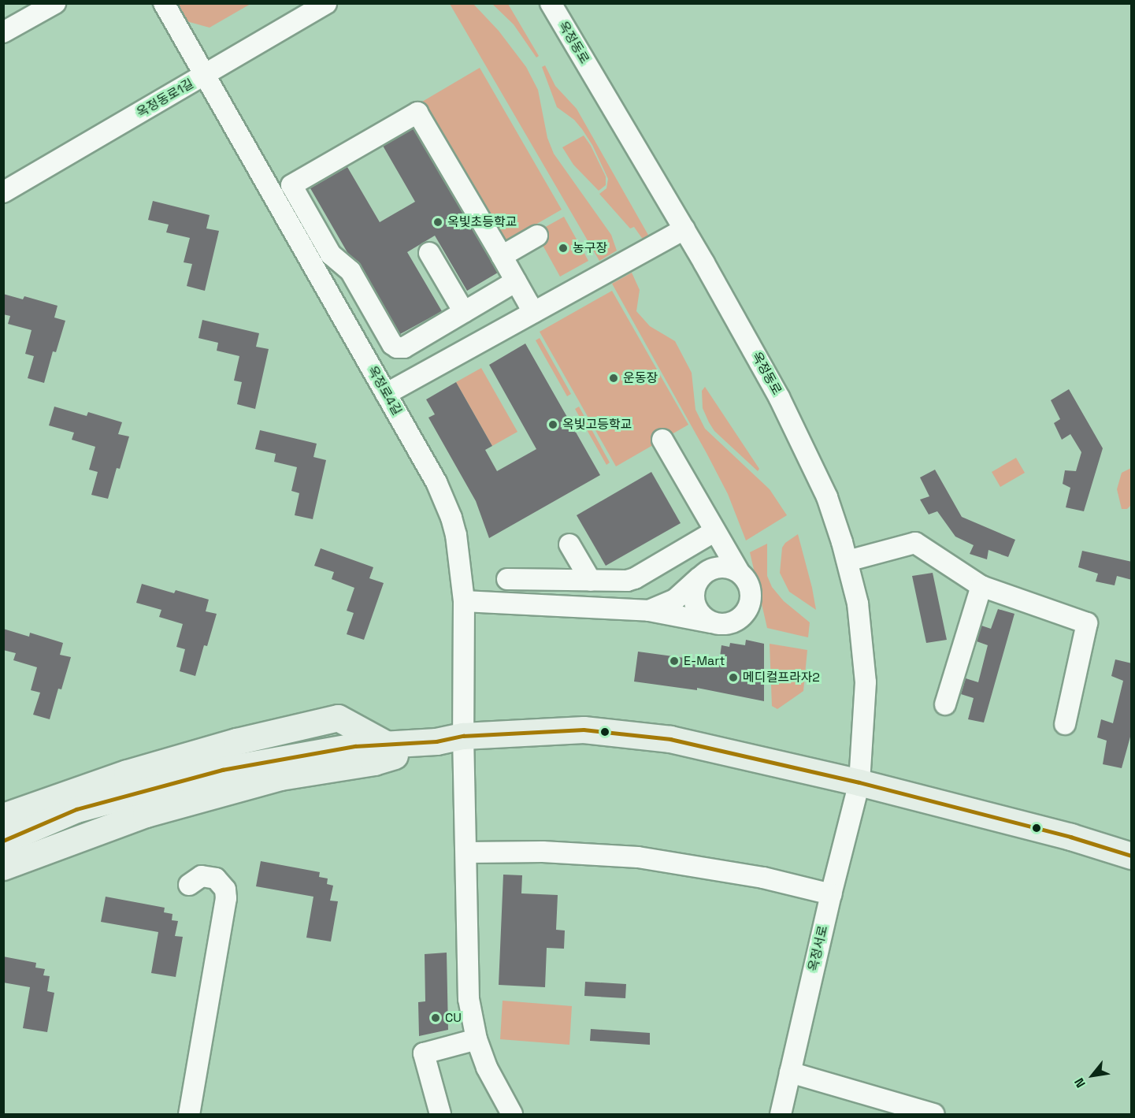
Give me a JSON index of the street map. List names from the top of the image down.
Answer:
{
  "streets": {
    "street": [
      "옥정동로",
      "옥정동로1길",
      "옥정로4길",
      "옥정서로"
    ]
  },
  "crossings": [
    ["옥정동로", "옥정서로"],
    ["옥정동로1길", "옥정로4길"]
  ],
  "places": [
    "옥빛초등학교",
    "농구장",
    "운동장",
    "옥빛고등학교",
    "E-Mart",
    "메디컬프라자2",
    "CU"
  ],
  "north": "bottom left"
}
